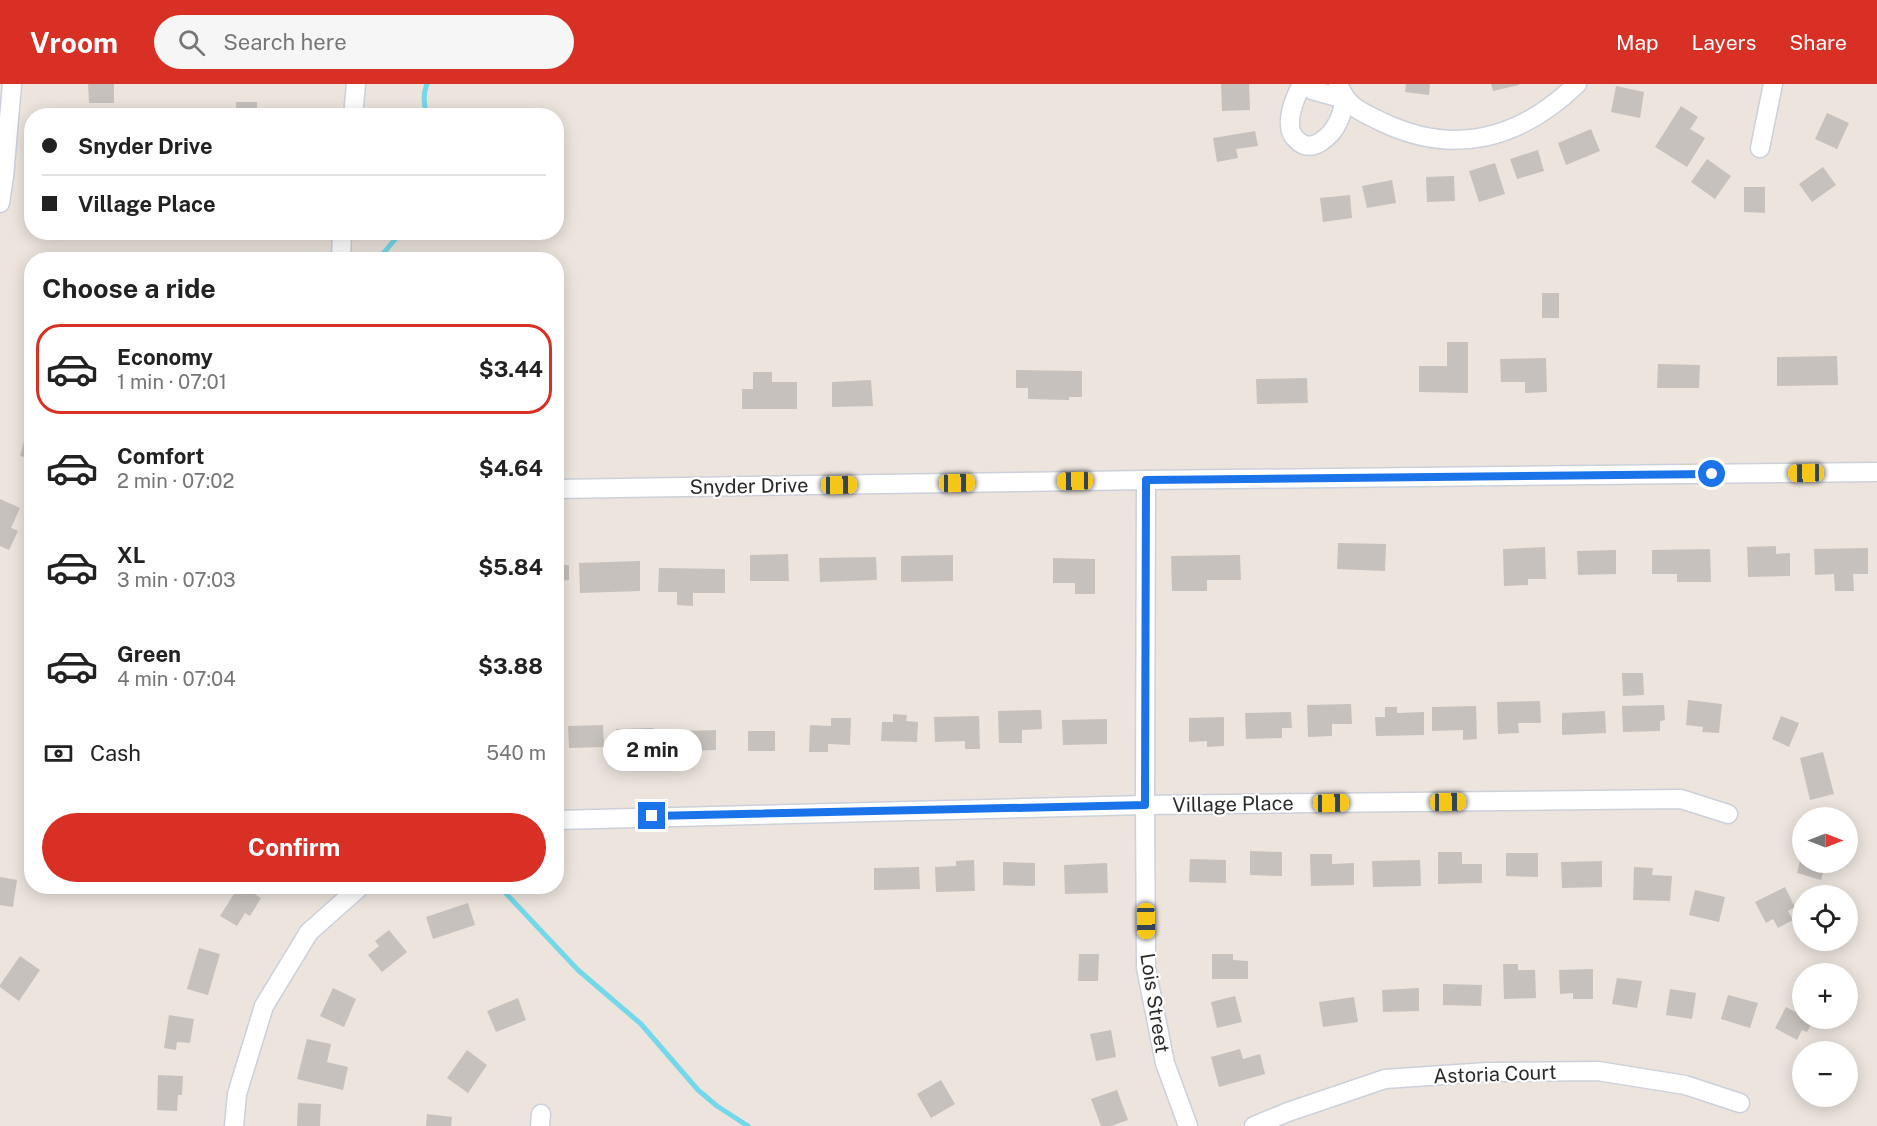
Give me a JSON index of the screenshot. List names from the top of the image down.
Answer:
{
  "streets": {
    "street": [
      "Snyder Drive",
      "Village Place",
      "Lois Street",
      "Astoria Court"
    ]
  },
  "crossings": [
    ["Snyder Drive", "Lois Street"],
    ["Village Place", "Lois Street"]
  ],
  "north": "right",
  "page": {
    "header": "Vroom",
    "search": "Search here",
    "nav": ["Map", "Layers", "Share"],
    "banner": ["Snyder Drive", "Village Place"],
    "heading": "Choose a ride",
    "list": [
      {
        "name": "Economy",
        "note": "1 min · 07:01",
        "value": "$3.44"
      },
      {
        "name": "Comfort",
        "note": "2 min · 07:02",
        "value": "$4.64"
      },
      {
        "name": "XL",
        "note": "3 min · 07:03",
        "value": "$5.84"
      },
      {
        "name": "Green",
        "note": "4 min · 07:04",
        "value": "$3.88"
      }
    ],
    "pay": ["Cash", "540 m"],
    "bubble": "2 min",
    "buttons": "Confirm",
    "map_buttons": ["+", "−"]
  }
}
